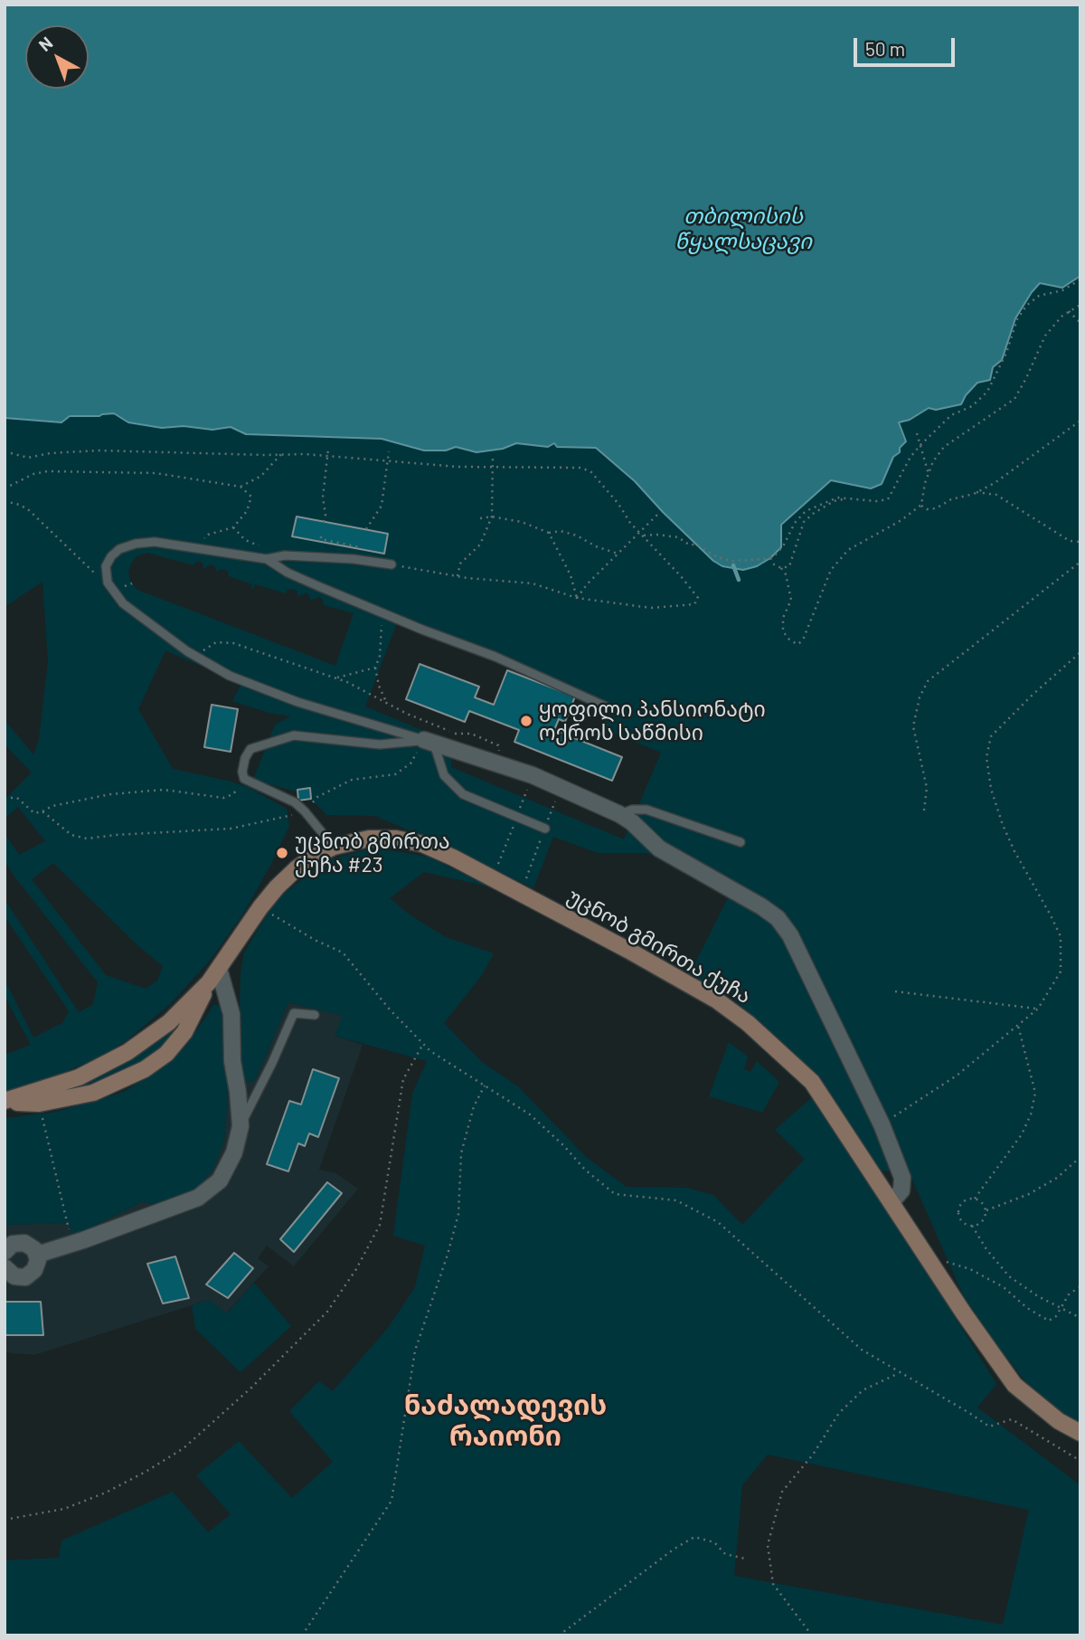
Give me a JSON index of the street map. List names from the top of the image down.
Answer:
{
  "streets": {
    "main road": ["უცნობ გმირთა ქუჩა"]
  },
  "districts": ["ნაძალადევის რაიონი"],
  "water": ["თბილისის წყალსაცავი"],
  "places": ["ყოფილი პანსიონატი ოქროს საწმისი", "უცნობ გმირთა ქუჩა #23"],
  "scale_bar": "50 m",
  "north": "top left"
}
